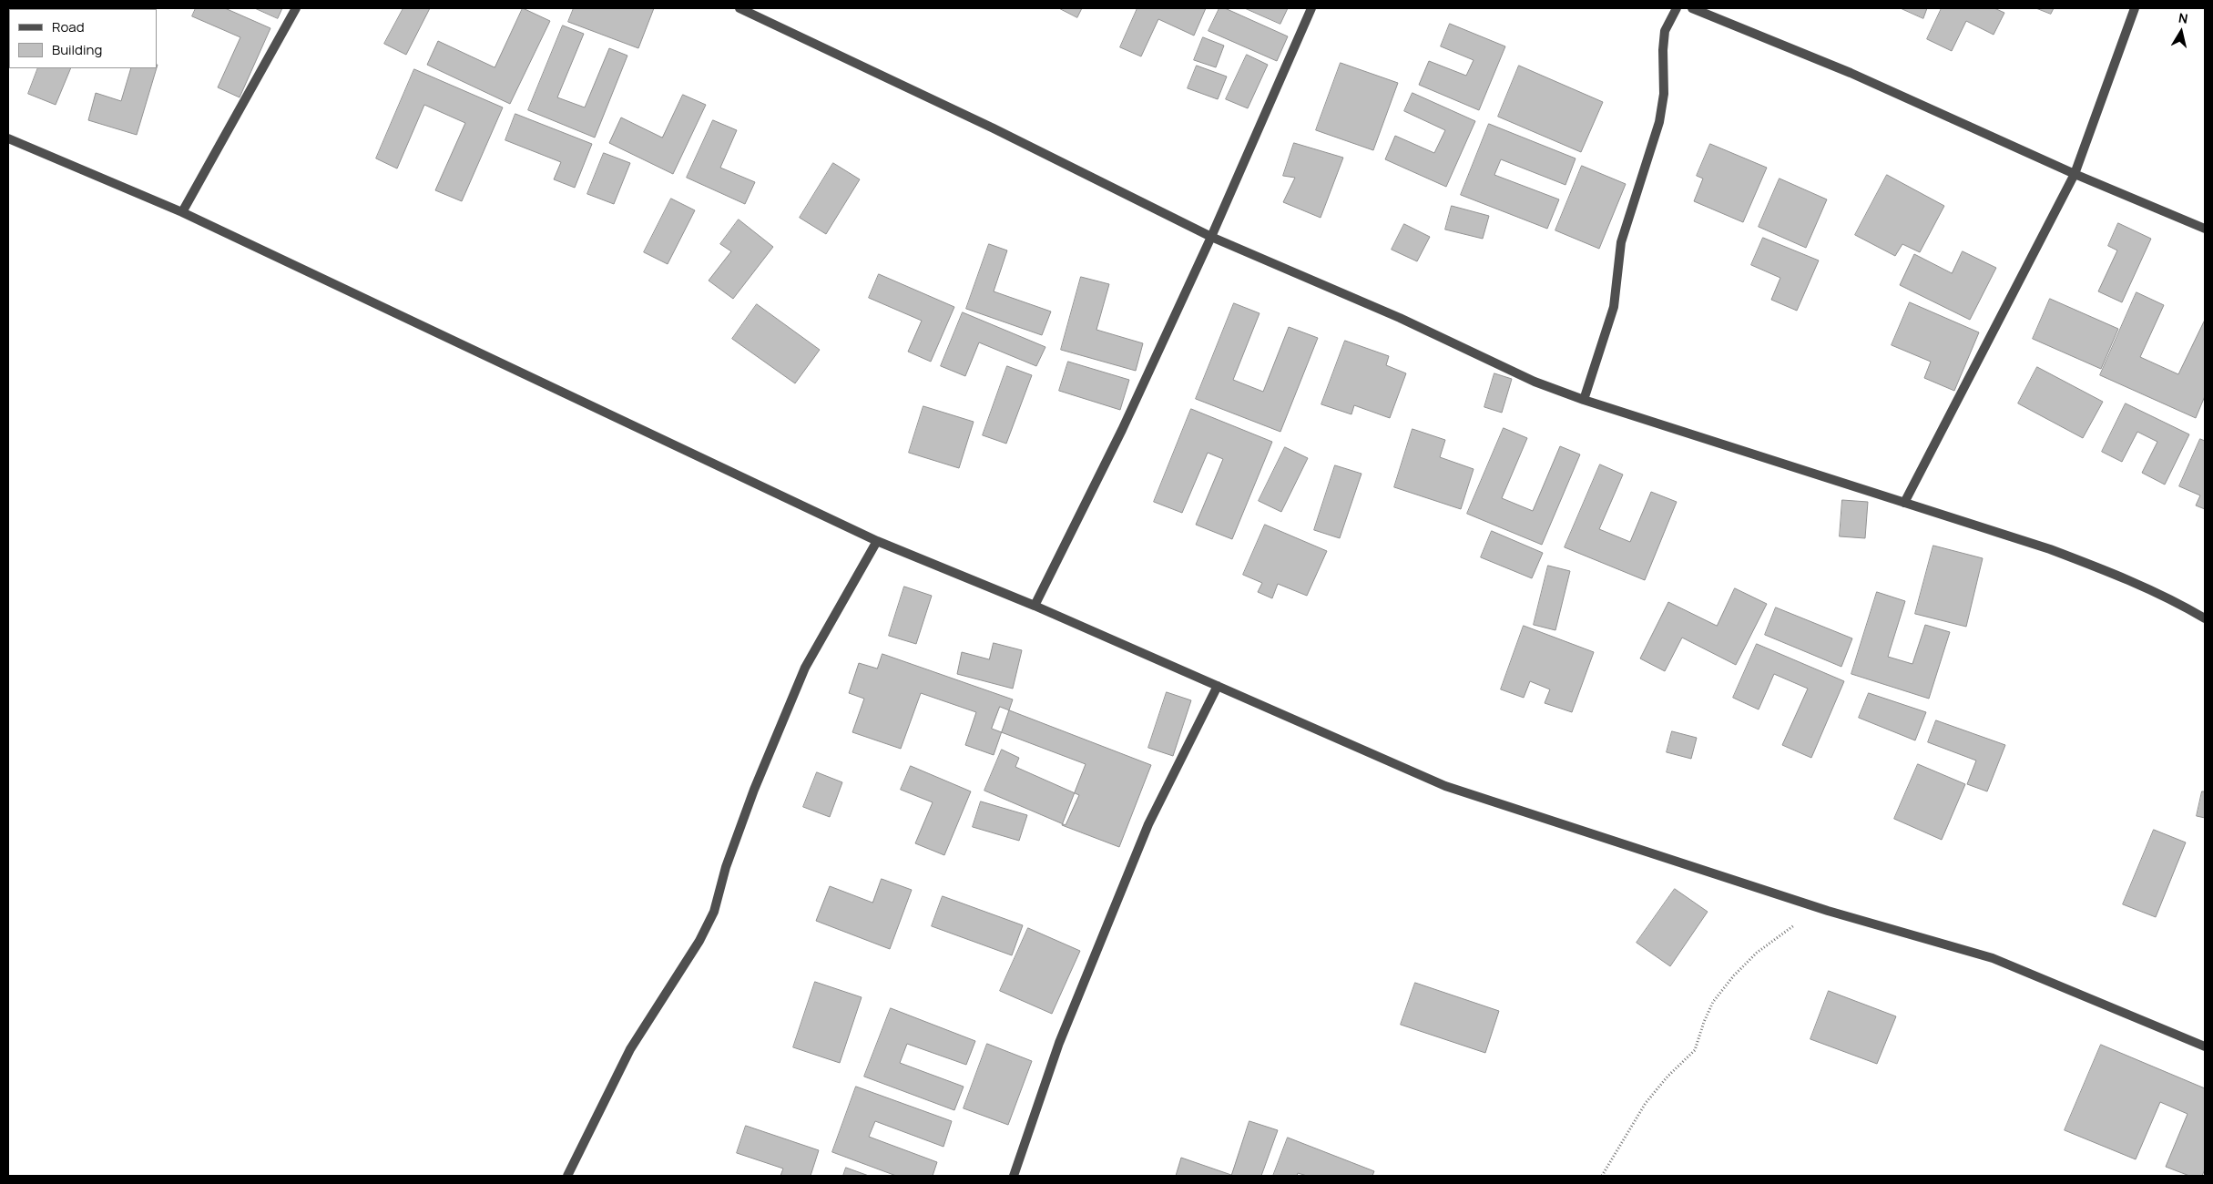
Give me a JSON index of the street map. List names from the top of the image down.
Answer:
{
  "legend": ["Road", "Building"],
  "north": "top"
}
